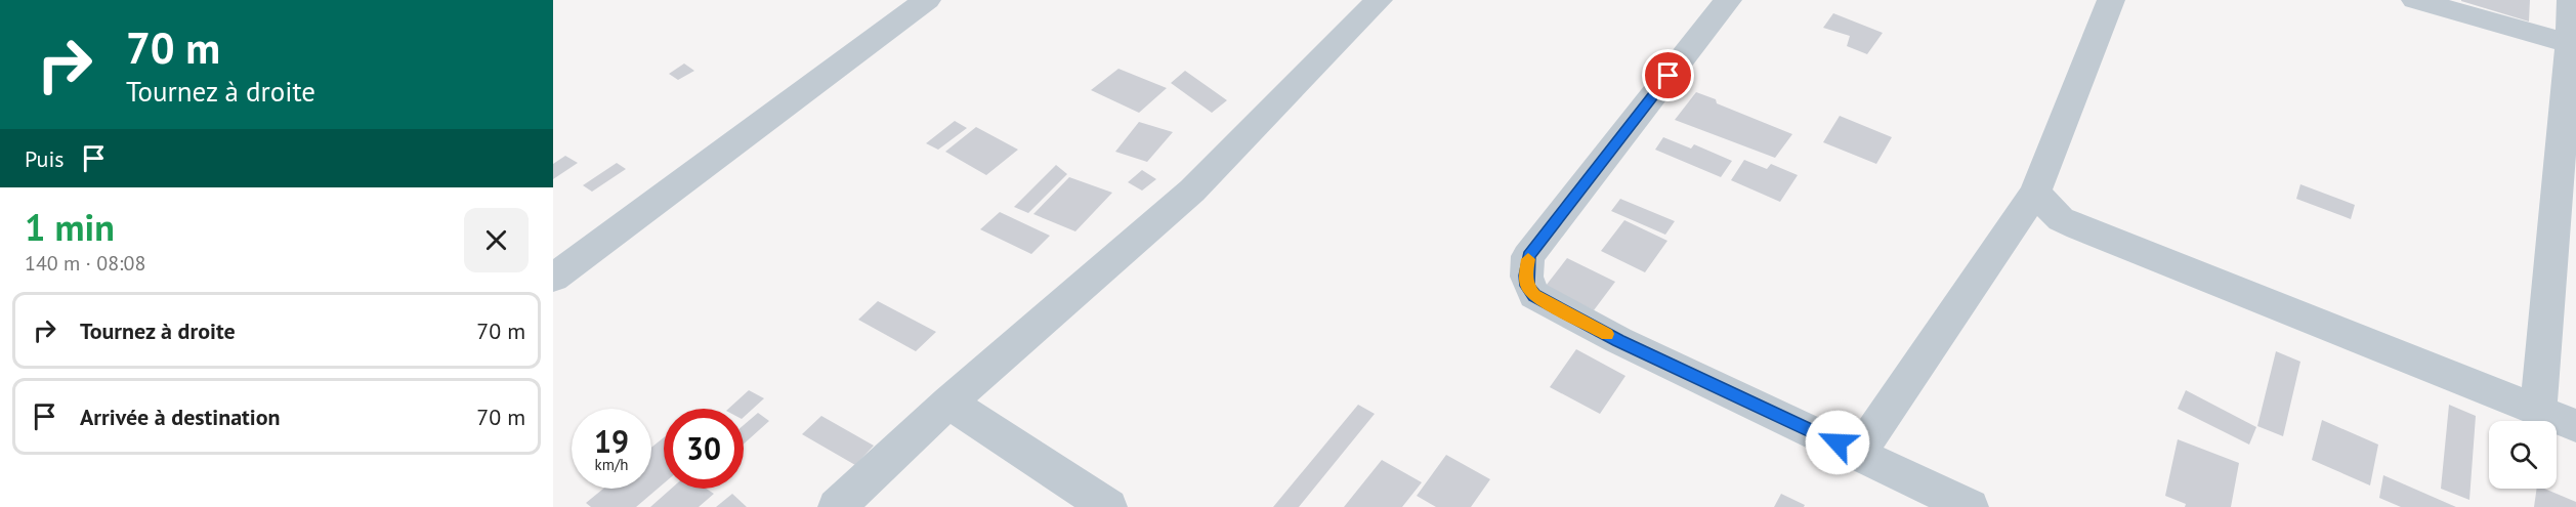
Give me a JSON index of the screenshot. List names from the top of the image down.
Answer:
{
  "page": {
    "turn": ["70 m", "Tournez à droite"],
    "then": "Puis",
    "heading": ["1 min", "140 m · 08:08"],
    "list": [
      {
        "name": "Tournez à droite",
        "value": "70 m"
      },
      {
        "name": "Arrivée à destination",
        "value": "70 m"
      }
    ],
    "speed": "19 km/h",
    "limit": "30"
  }
}
